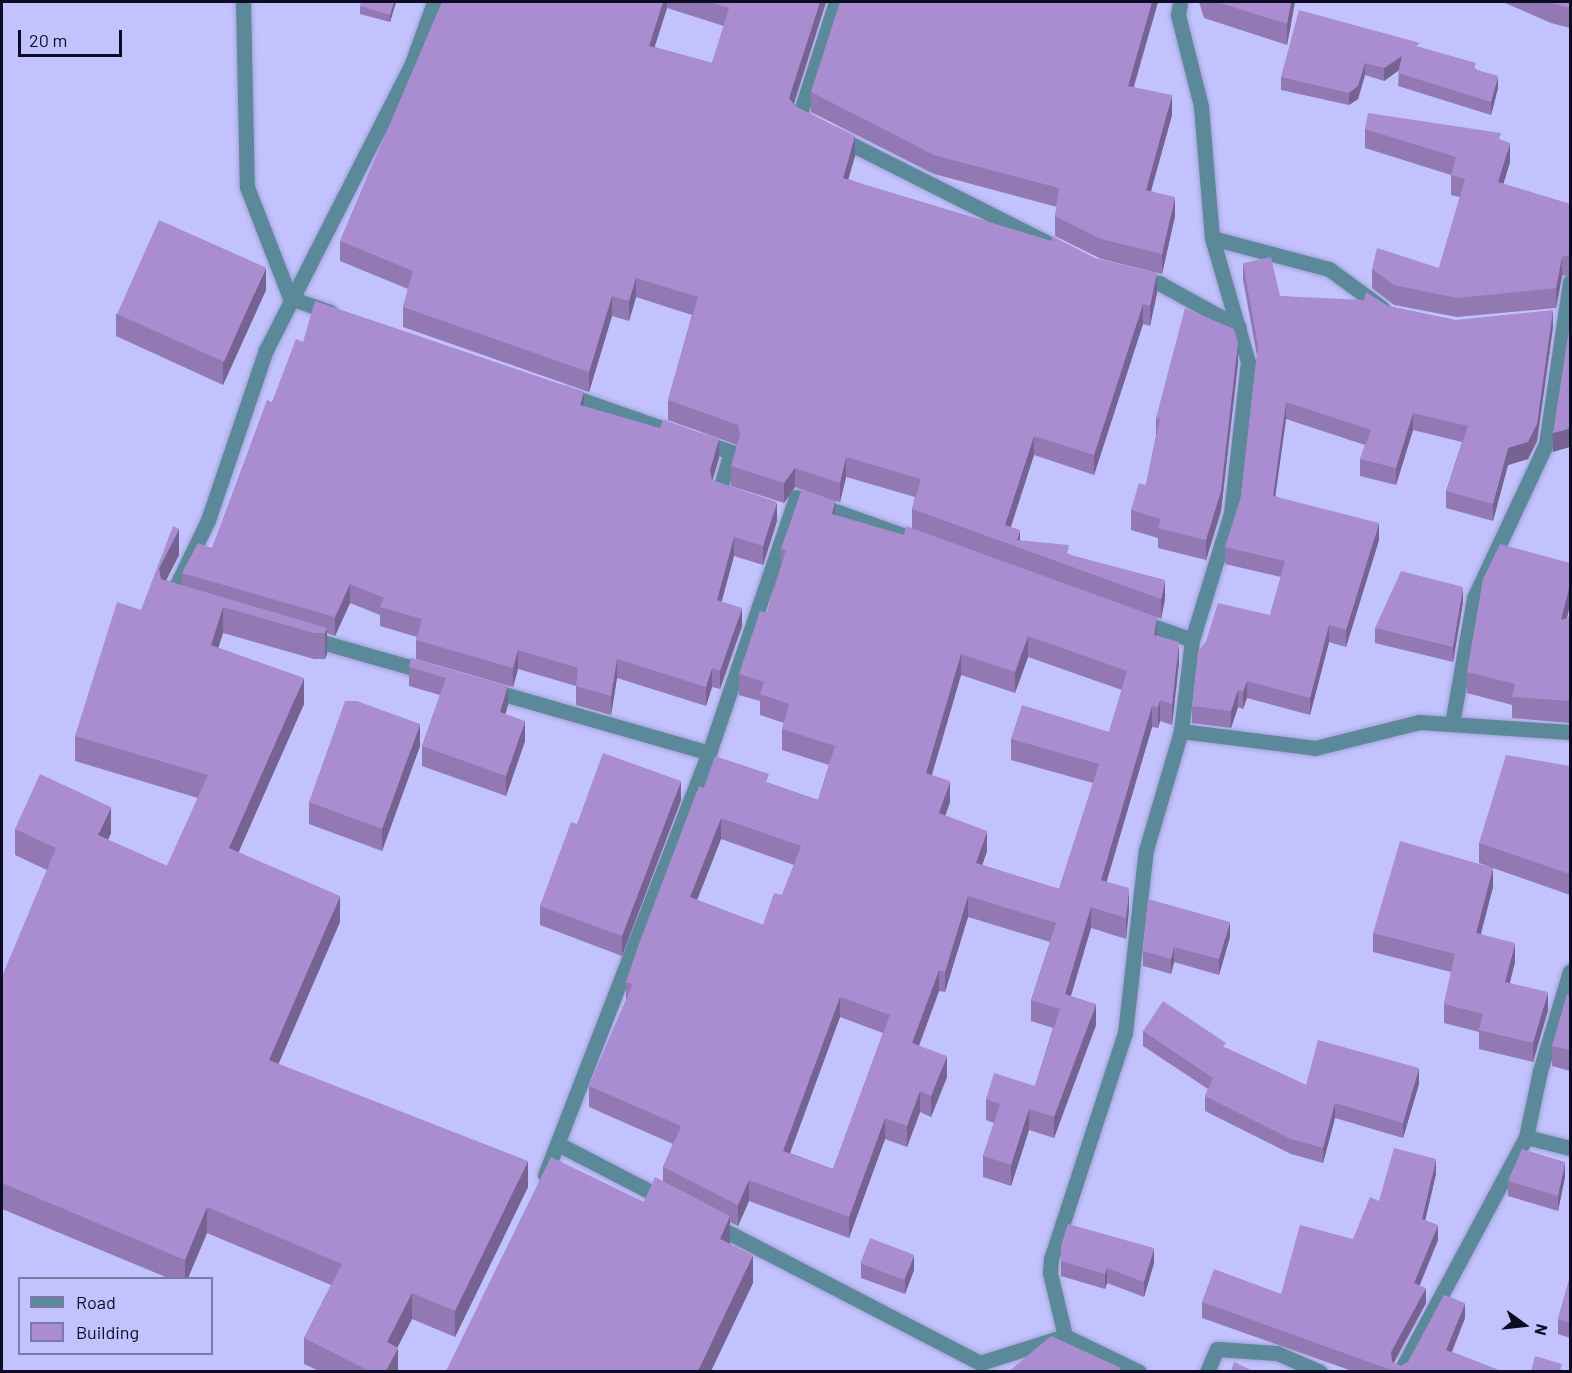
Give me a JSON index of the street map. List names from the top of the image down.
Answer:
{
  "legend": ["Road", "Building"],
  "scale_bar": "20 m",
  "north": "right"
}
